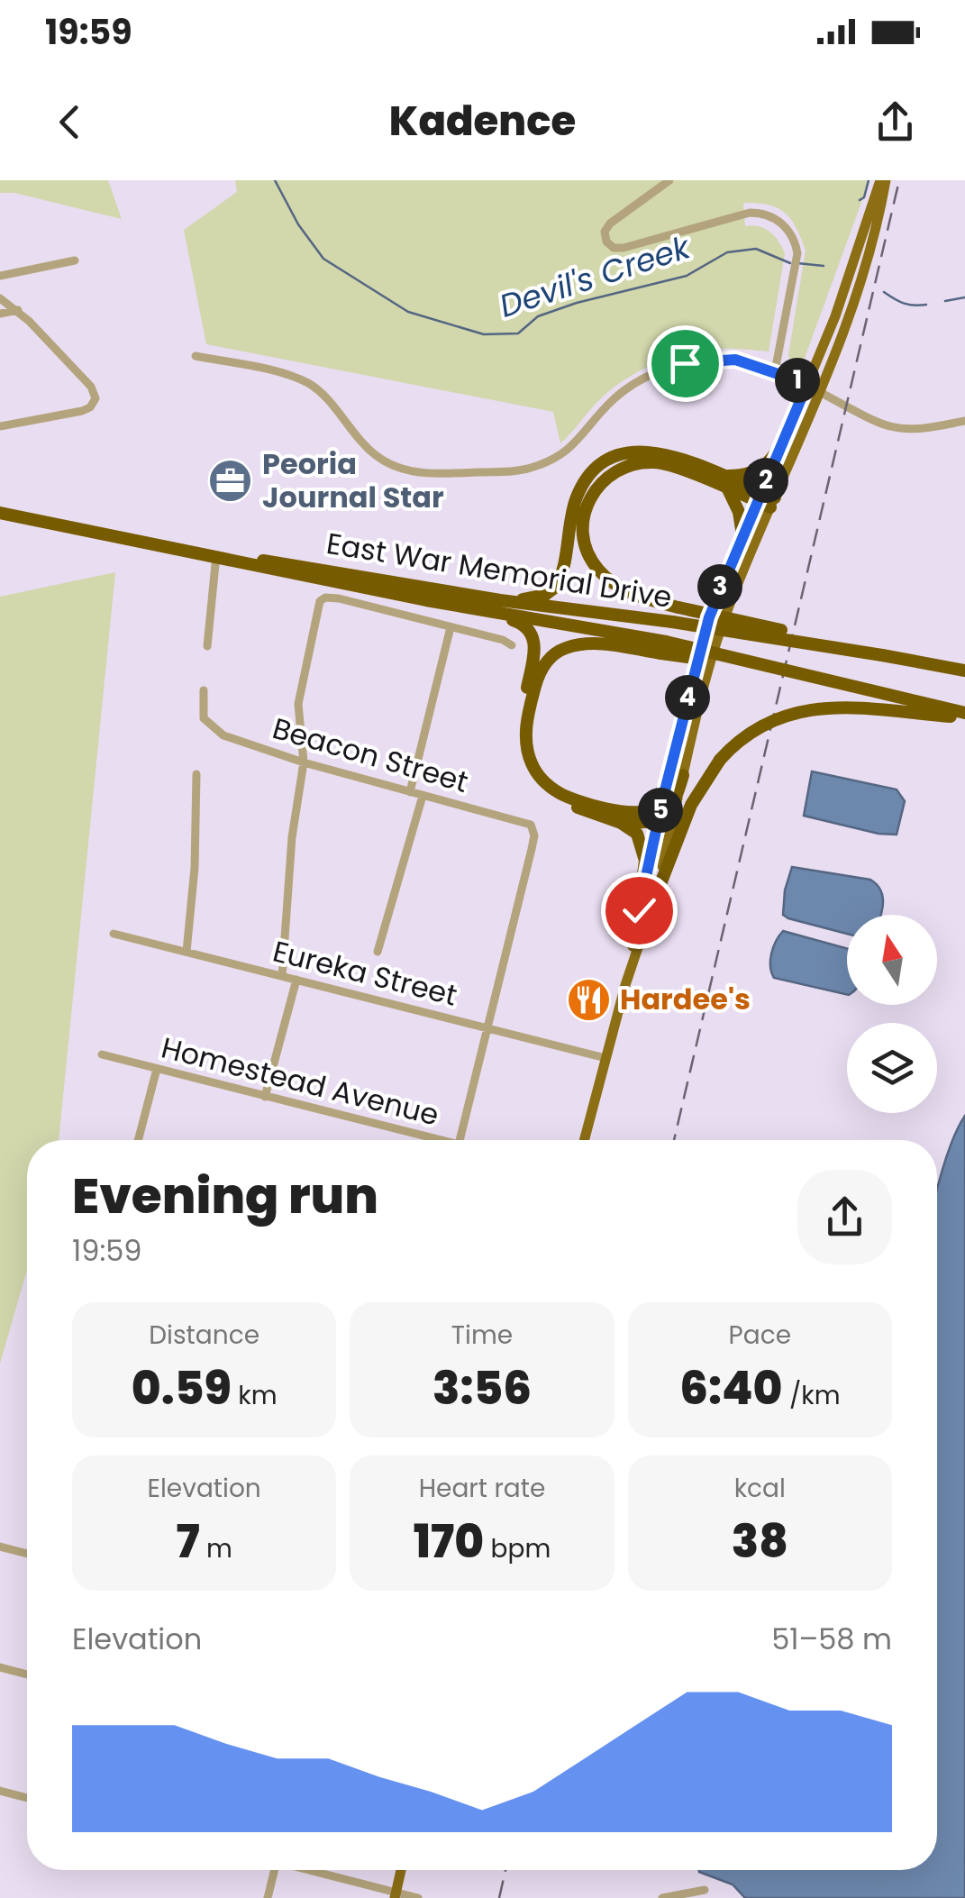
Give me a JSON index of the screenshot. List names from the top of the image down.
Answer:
{
  "streets": {
    "highway": ["East War Memorial Drive"],
    "street": ["Beacon Street", "Eureka Street", "Homestead Avenue"]
  },
  "crossings": [
    ["Beacon Street", "Eureka Street"]
  ],
  "water": ["Devil's Creek"],
  "places": {
    "office": ["Peoria Journal Star"],
    "restaurant": ["Hardee's"]
  },
  "north": "top",
  "page": {
    "status": "19:59",
    "header": "Kadence",
    "pins": [
      "1",
      "2",
      "3",
      "4",
      "5"
    ],
    "heading": ["Evening run", "19:59"],
    "stats": [
      ["Distance", "0.59 km"],
      ["Time", "3:56"],
      ["Pace", "6:40 /km"],
      ["Elevation", "7 m"],
      ["Heart rate", "170 bpm"],
      ["kcal", "38"]
    ],
    "chart": ["Elevation", "51–58 m"]
  }
}
